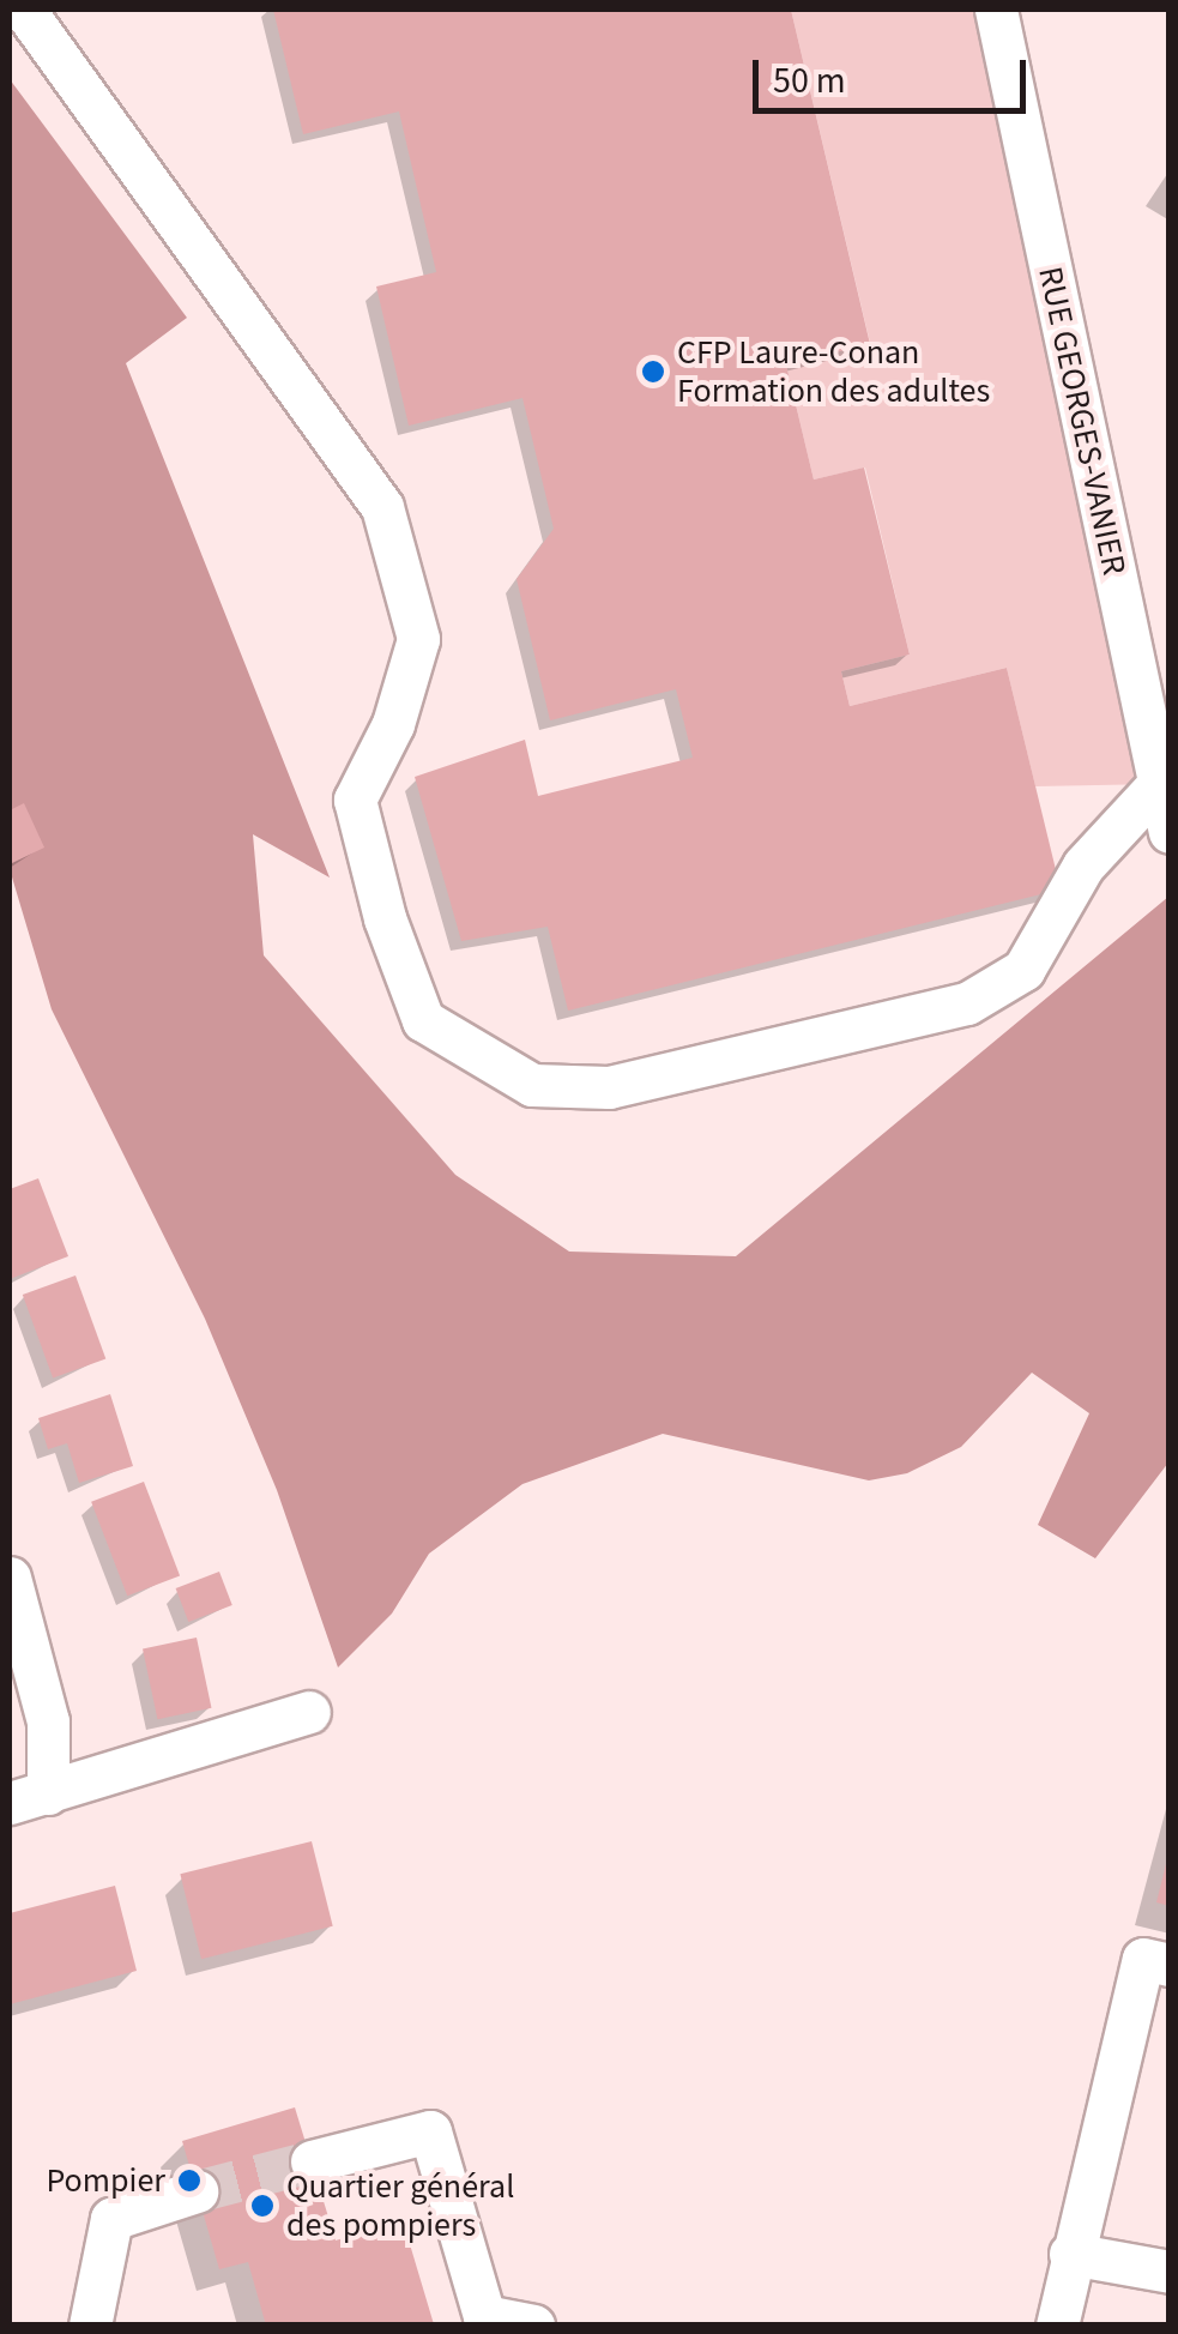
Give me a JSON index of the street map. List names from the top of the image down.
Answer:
{
  "streets": {
    "street": ["RUE GEORGES-VANIER"]
  },
  "places": ["CFP Laure-Conan Formation des adultes", "Pompier", "Quartier général des pompiers"],
  "scale_bar": "50 m"
}
